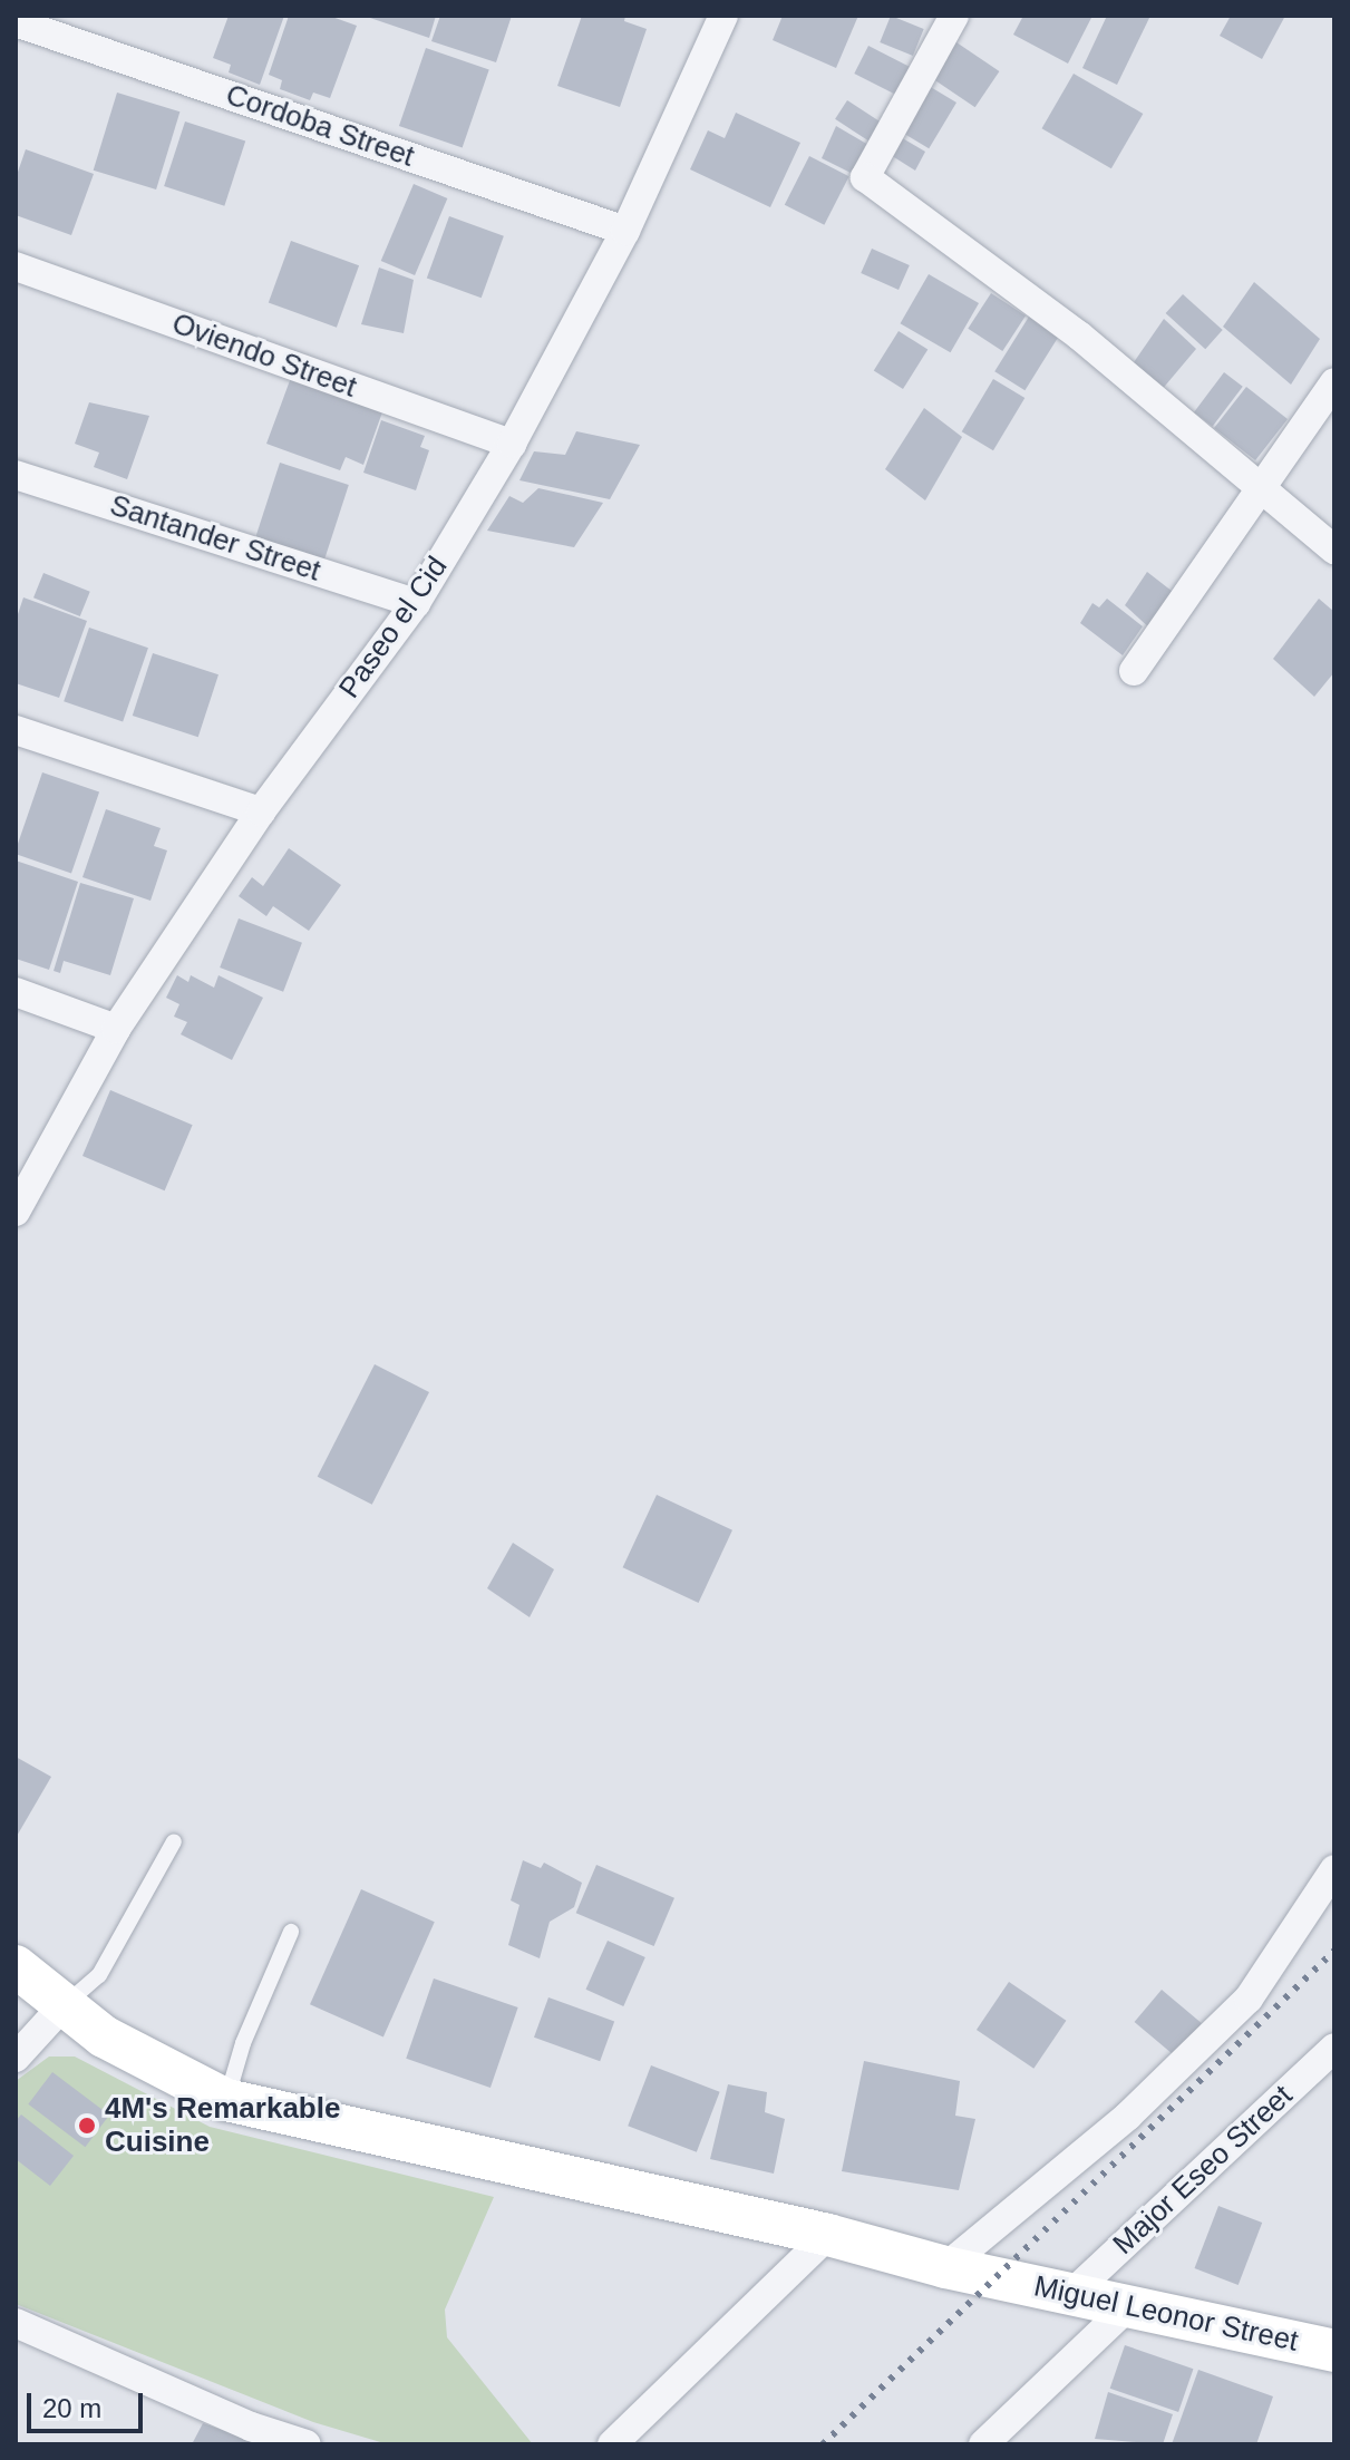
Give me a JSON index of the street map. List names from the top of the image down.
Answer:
{
  "streets": {
    "street": [
      "Cordoba Street",
      "Oviendo Street",
      "Santander Street",
      "Paseo el Cid",
      "Major Eseo Street",
      "Miguel Leonor Street"
    ]
  },
  "crossings": [
    ["Cordoba Street", "Paseo el Cid"],
    ["Oviendo Street", "Paseo el Cid"],
    ["Santander Street", "Paseo el Cid"],
    ["Major Eseo Street", "Miguel Leonor Street"]
  ],
  "places": ["4M's Remarkable Cuisine"],
  "scale_bar": "20 m"
}
